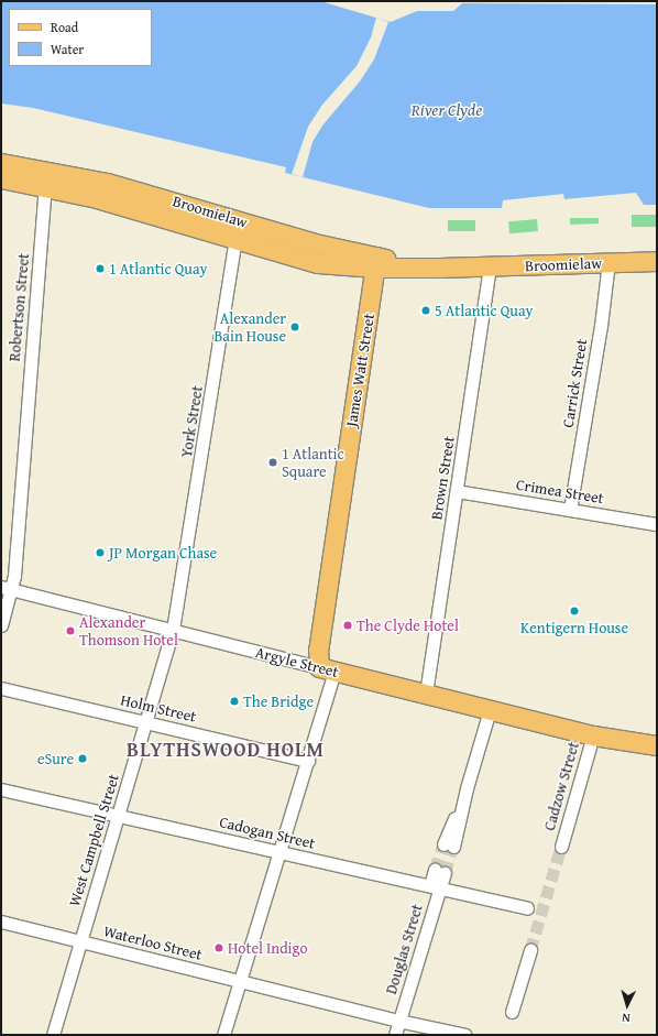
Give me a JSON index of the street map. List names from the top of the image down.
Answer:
{
  "streets": {
    "main road": ["Broomielaw", "James Watt Street", "Argyle Street"],
    "street": [
      "Robertson Street",
      "Carrick Street",
      "York Street",
      "Brown Street",
      "Crimea Street",
      "Holm Street",
      "Cadzow Street",
      "Cadogan Street",
      "West Campbell Street",
      "Waterloo Street",
      "Douglas Street"
    ]
  },
  "crossings": [
    ["Broomielaw", "Robertson Street"],
    ["Broomielaw", "James Watt Street"],
    ["Broomielaw", "Carrick Street"],
    ["Broomielaw", "York Street"],
    ["Broomielaw", "Brown Street"],
    ["Robertson Street", "Argyle Street"],
    ["James Watt Street", "Argyle Street"],
    ["Carrick Street", "Crimea Street"],
    ["York Street", "Argyle Street"],
    ["York Street", "West Campbell Street"],
    ["Brown Street", "Crimea Street"],
    ["Brown Street", "Argyle Street"],
    ["Argyle Street", "Cadzow Street"],
    ["Argyle Street", "West Campbell Street"],
    ["Holm Street", "West Campbell Street"],
    ["Cadogan Street", "West Campbell Street"],
    ["Cadogan Street", "Douglas Street"],
    ["West Campbell Street", "Waterloo Street"],
    ["Waterloo Street", "Douglas Street"]
  ],
  "districts": ["BLYTHSWOOD HOLM"],
  "water": ["River Clyde"],
  "places": [
    "1 Atlantic Quay",
    "5 Atlantic Quay",
    "Alexander Bain House",
    "1 Atlantic Square",
    "JP Morgan Chase",
    "Kentigern House",
    "The Clyde Hotel",
    "Alexander Thomson Hotel",
    "The Bridge",
    "eSure",
    "Hotel Indigo"
  ],
  "legend": ["Road", "Water"],
  "north": "bottom"
}
